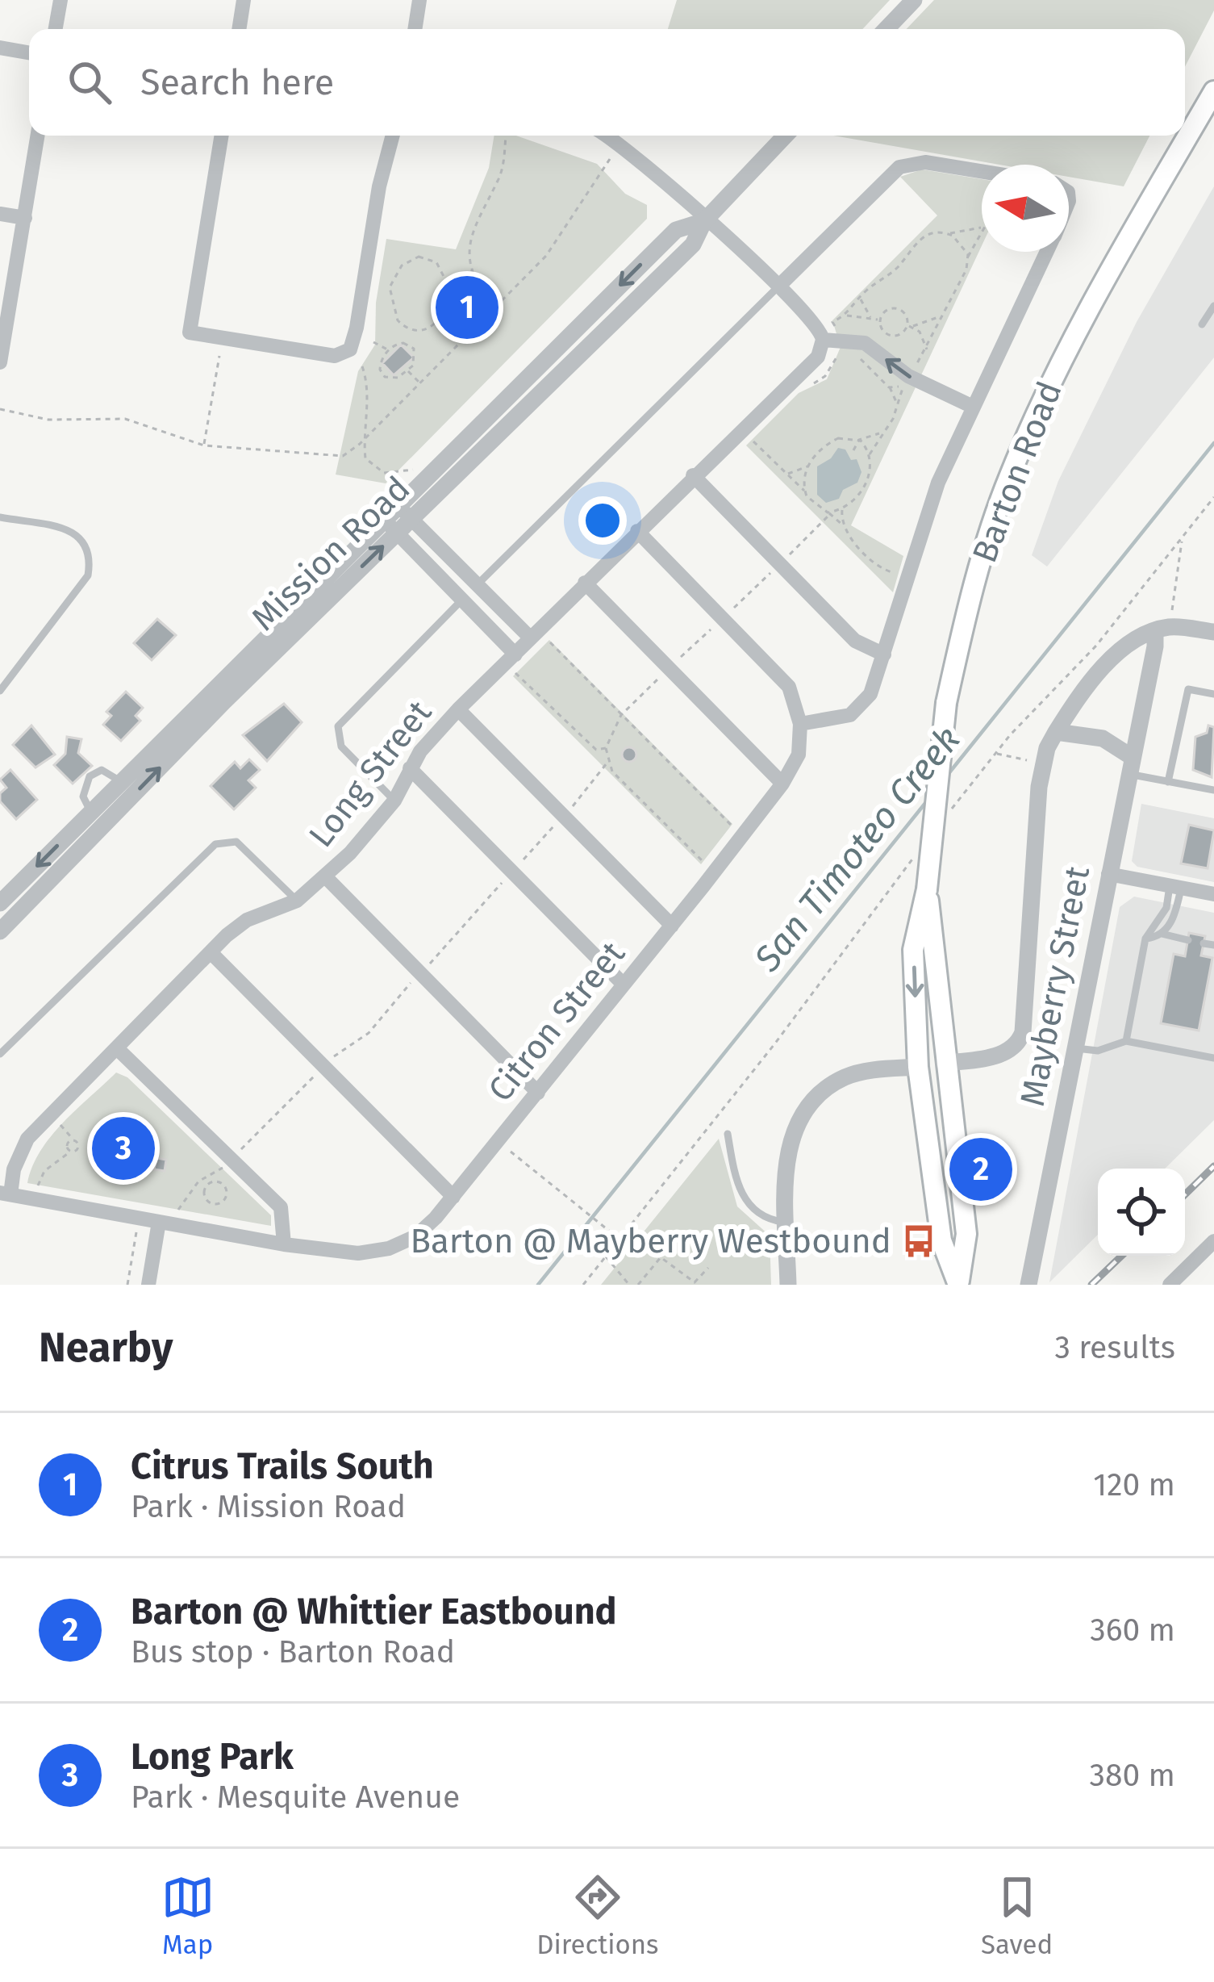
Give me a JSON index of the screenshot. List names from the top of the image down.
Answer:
{
  "streets": {
    "main road": ["Barton Road"],
    "street": [
      "Mission Road",
      "Long Street",
      "Mayberry Street",
      "Citron Street"
    ]
  },
  "crossings": [
    ["Barton Road", "Mayberry Street"],
    ["Long Street", "Citron Street"]
  ],
  "water": ["San Timoteo Creek"],
  "places": {
    "bus stop": ["Barton @ Mayberry Westbound"]
  },
  "north": "left",
  "page": {
    "search": "Search here",
    "pins": ["1", "3", "2"],
    "heading": ["Nearby", "3 results"],
    "list": [
      {
        "mark": "1",
        "name": "Citrus Trails South",
        "note": "Park · Mission Road",
        "value": "120 m"
      },
      {
        "mark": "2",
        "name": "Barton @ Whittier Eastbound",
        "note": "Bus stop · Barton Road",
        "value": "360 m"
      },
      {
        "mark": "3",
        "name": "Long Park",
        "note": "Park · Mesquite Avenue",
        "value": "380 m"
      }
    ],
    "nav": ["Map", "Directions", "Saved"]
  }
}
